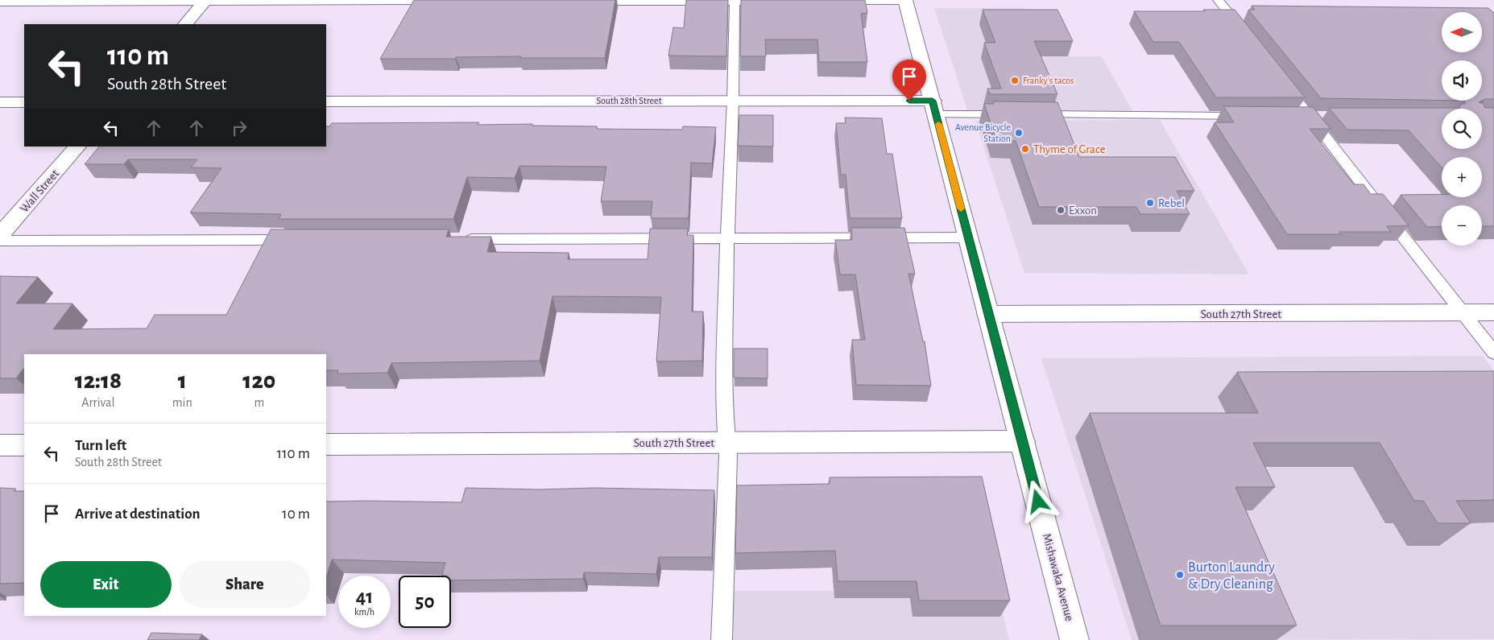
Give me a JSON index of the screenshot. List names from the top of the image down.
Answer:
{
  "streets": {
    "street": [
      "South 28th Street",
      "Wall Street",
      "South 27th Street",
      "Mishawaka Avenue"
    ]
  },
  "crossings": [
    ["South 28th Street", "Mishawaka Avenue"],
    ["South 27th Street", "Mishawaka Avenue"]
  ],
  "places": [
    "Franky's tacos",
    "Avenue Bicycle Station",
    "Thyme of Grace",
    "Rebel",
    "Exxon",
    "Burton Laundry & Dry Cleaning"
  ],
  "north": "left",
  "page": {
    "map_buttons": ["+", "−"],
    "turn": ["110 m", "South 28th Street"],
    "eta": [
      "12:18",
      "Arrival",
      "1",
      "min",
      "120",
      "m"
    ],
    "list": [
      {
        "name": "Turn left",
        "note": "South 28th Street",
        "value": "110 m"
      },
      {
        "name": "Arrive at destination",
        "value": "10 m"
      }
    ],
    "buttons": ["Exit", "Share"],
    "speed": "41 km/h",
    "limit": "50"
  }
}
